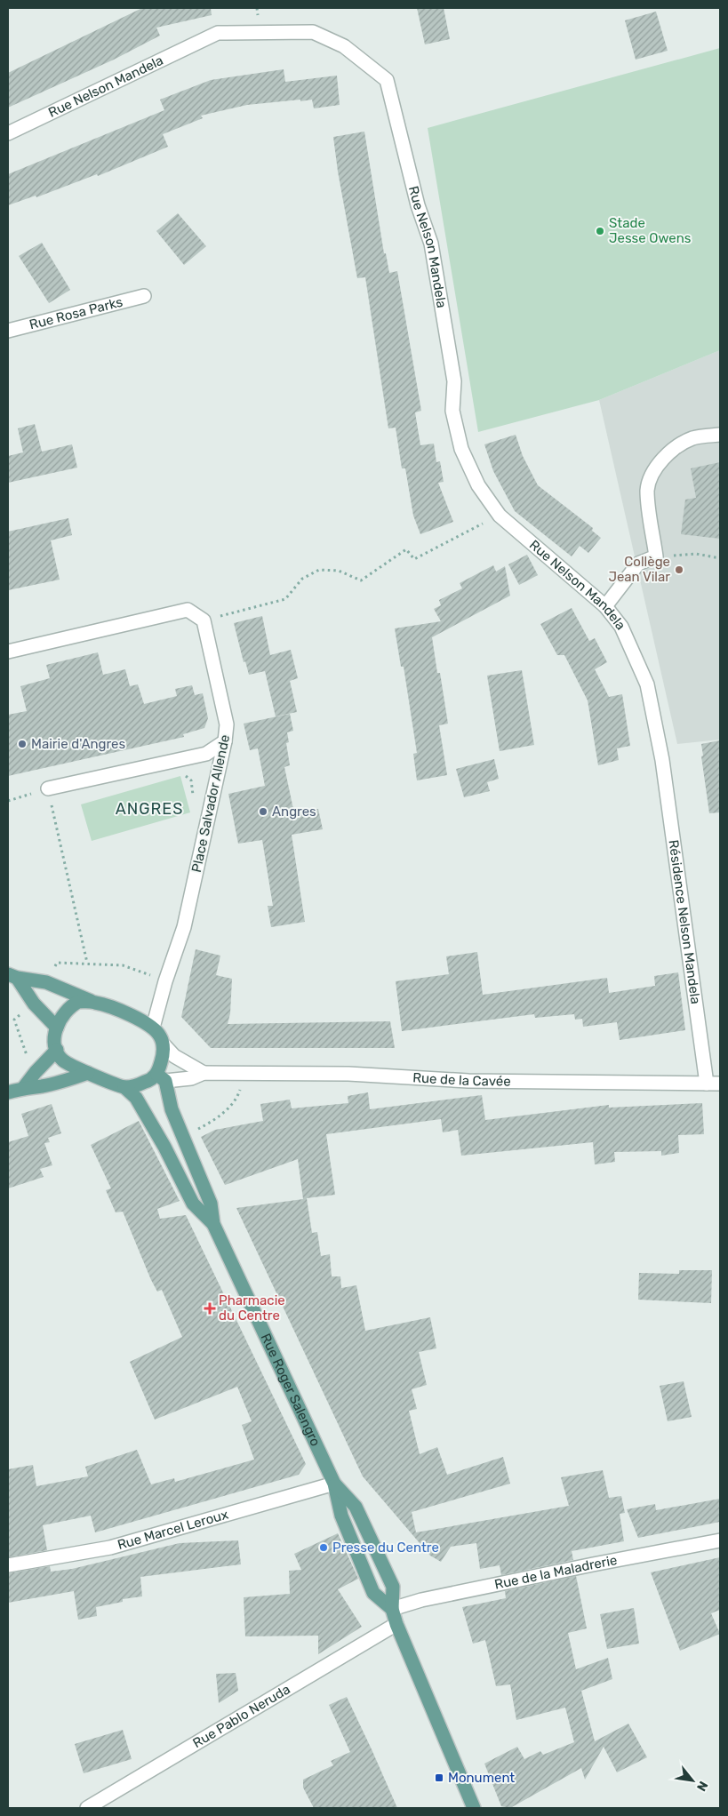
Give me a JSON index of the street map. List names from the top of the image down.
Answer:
{
  "streets": {
    "main road": ["Rue Roger Salengro"],
    "street": [
      "Rue Nelson Mandela",
      "Rue Rosa Parks",
      "Place Salvador Allende",
      "Résidence Nelson Mandela",
      "Rue de la Cavée",
      "Rue Marcel Leroux",
      "Rue de la Maladrerie",
      "Rue Pablo Neruda"
    ]
  },
  "crossings": [
    ["Rue Nelson Mandela", "Résidence Nelson Mandela"],
    ["Place Salvador Allende", "Rue de la Cavée"],
    ["Place Salvador Allende", "Rue Roger Salengro"],
    ["Résidence Nelson Mandela", "Rue de la Cavée"],
    ["Rue de la Cavée", "Rue Roger Salengro"],
    ["Rue Roger Salengro", "Rue Marcel Leroux"],
    ["Rue Roger Salengro", "Rue de la Maladrerie"],
    ["Rue Roger Salengro", "Rue Pablo Neruda"]
  ],
  "districts": ["ANGRES"],
  "places": {
    "other": [
      "Stade Jesse Owens",
      "Collège Jean Vilar",
      "Mairie d'Angres",
      "Angres",
      "Presse du Centre"
    ],
    "health": ["Pharmacie du Centre"],
    "transit": ["Monument"]
  },
  "north": "bottom right"
}
